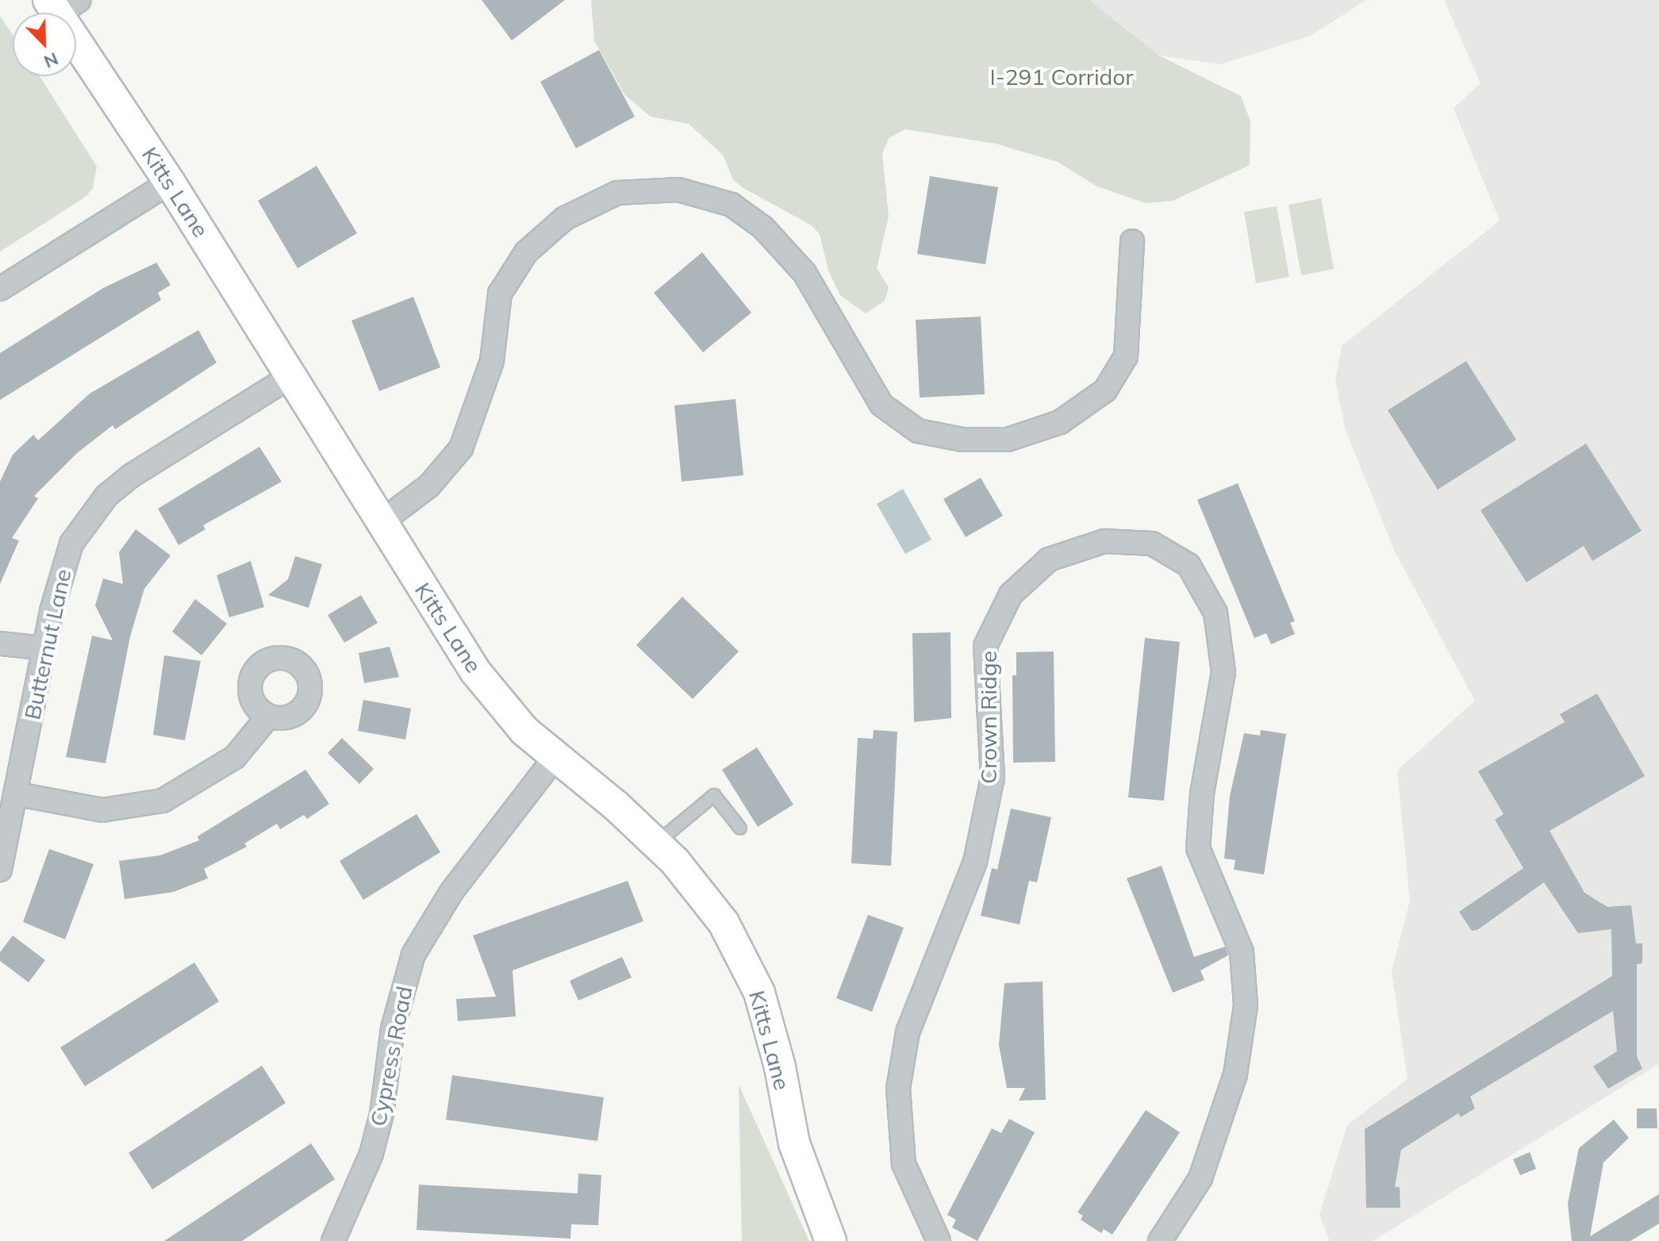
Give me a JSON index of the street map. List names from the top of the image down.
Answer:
{
  "streets": {
    "street": [
      "Kitts Lane",
      "Butternut Lane",
      "Crown Ridge",
      "Cypress Road"
    ]
  },
  "crossings": [
    ["Kitts Lane", "Butternut Lane"],
    ["Kitts Lane", "Cypress Road"]
  ],
  "parks": ["I-291 Corridor"],
  "north": "bottom right"
}
